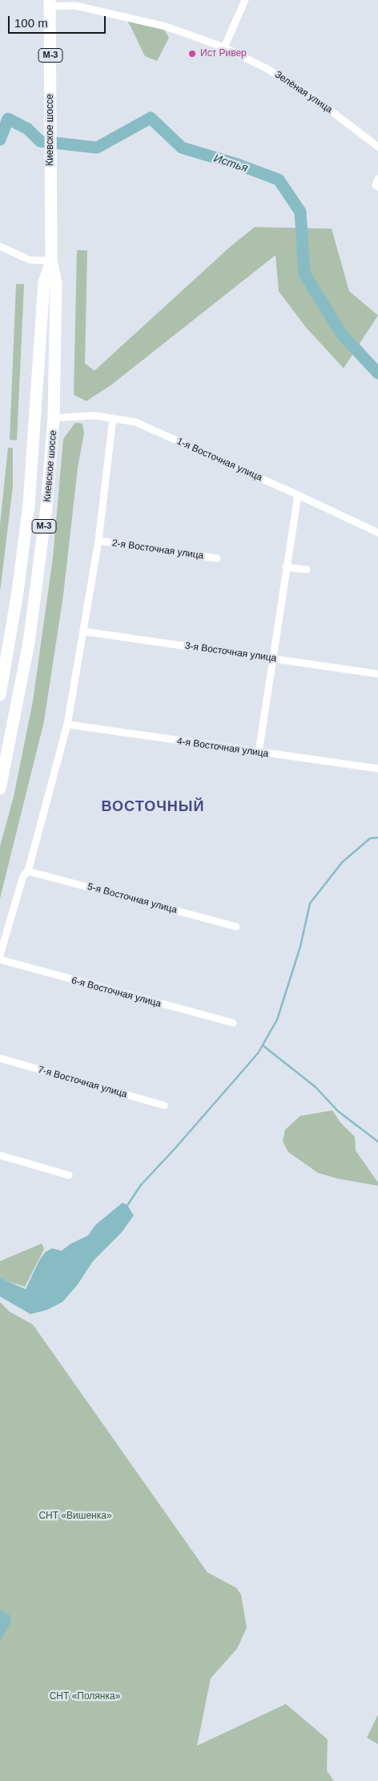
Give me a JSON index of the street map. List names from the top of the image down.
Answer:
{
  "streets": {
    "highway": ["М-3", "Киевское шоссе"],
    "street": [
      "Зелёная улица",
      "1-я Восточная улица",
      "2-я Восточная улица",
      "3-я Восточная улица",
      "4-я Восточная улица",
      "5-я Восточная улица",
      "6-я Восточная улица",
      "7-я Восточная улица"
    ]
  },
  "crossings": [
    ["Зелёная улица", "Киевское шоссе"],
    ["Киевское шоссе", "1-я Восточная улица"]
  ],
  "districts": ["ВОСТОЧНЫЙ"],
  "water": ["Истья"],
  "parks": ["СНТ «Вишенка»", "СНТ «Полянка»"],
  "places": ["Ист Ривер"],
  "scale_bar": "100 m"
}
